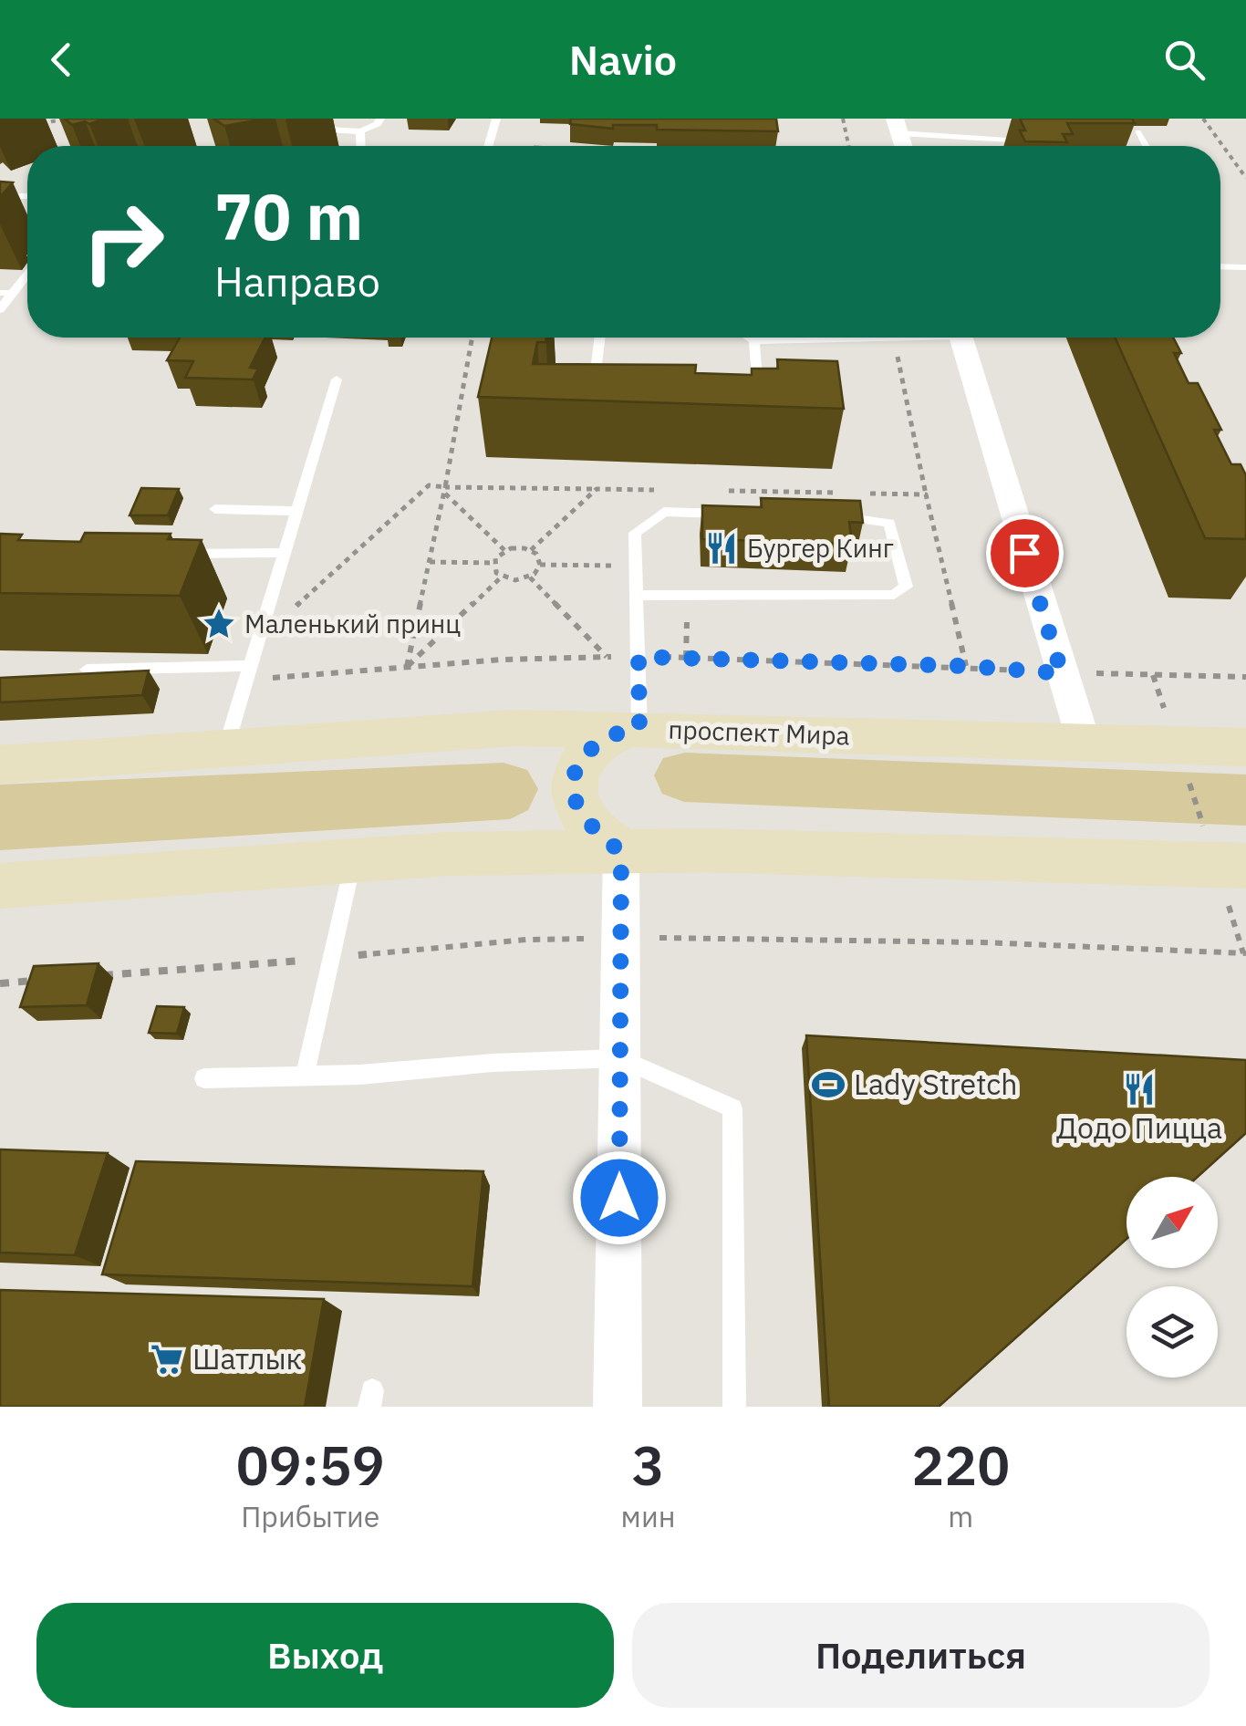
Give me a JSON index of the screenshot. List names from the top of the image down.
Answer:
{
  "streets": {
    "main road": ["проспект Мира"]
  },
  "places": {
    "restaurant": ["Бургер Кинг", "Додо Пицца"],
    "place": ["Маленький принц"],
    "sports": ["Lady Stretch"],
    "supermarket": ["Шатлык"]
  },
  "north": "top right",
  "page": {
    "header": "Navio",
    "turn": ["70 m", "Направо"],
    "eta": [
      "09:59",
      "Прибытие",
      "3",
      "мин",
      "220",
      "m"
    ],
    "buttons": ["Выход", "Поделиться"]
  }
}
